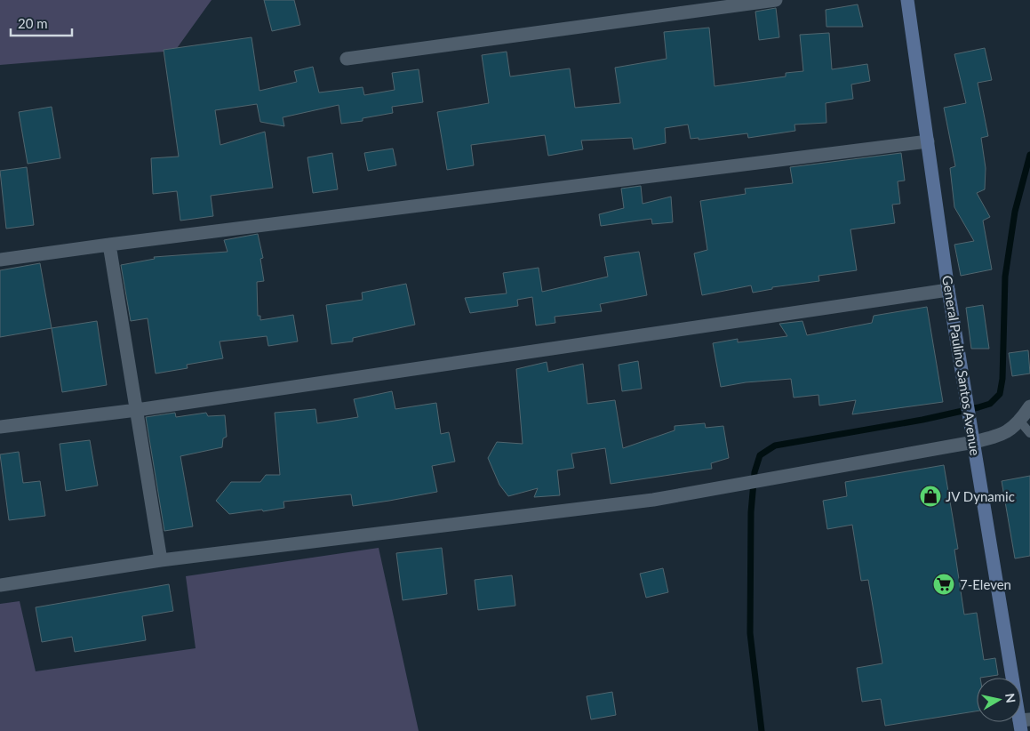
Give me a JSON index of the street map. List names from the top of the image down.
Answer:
{
  "streets": {
    "main road": ["General Paulino Santos Avenue"]
  },
  "places": {
    "shop": ["JV Dynamic"],
    "supermarket": ["7-Eleven"]
  },
  "scale_bar": "20 m",
  "north": "right"
}
